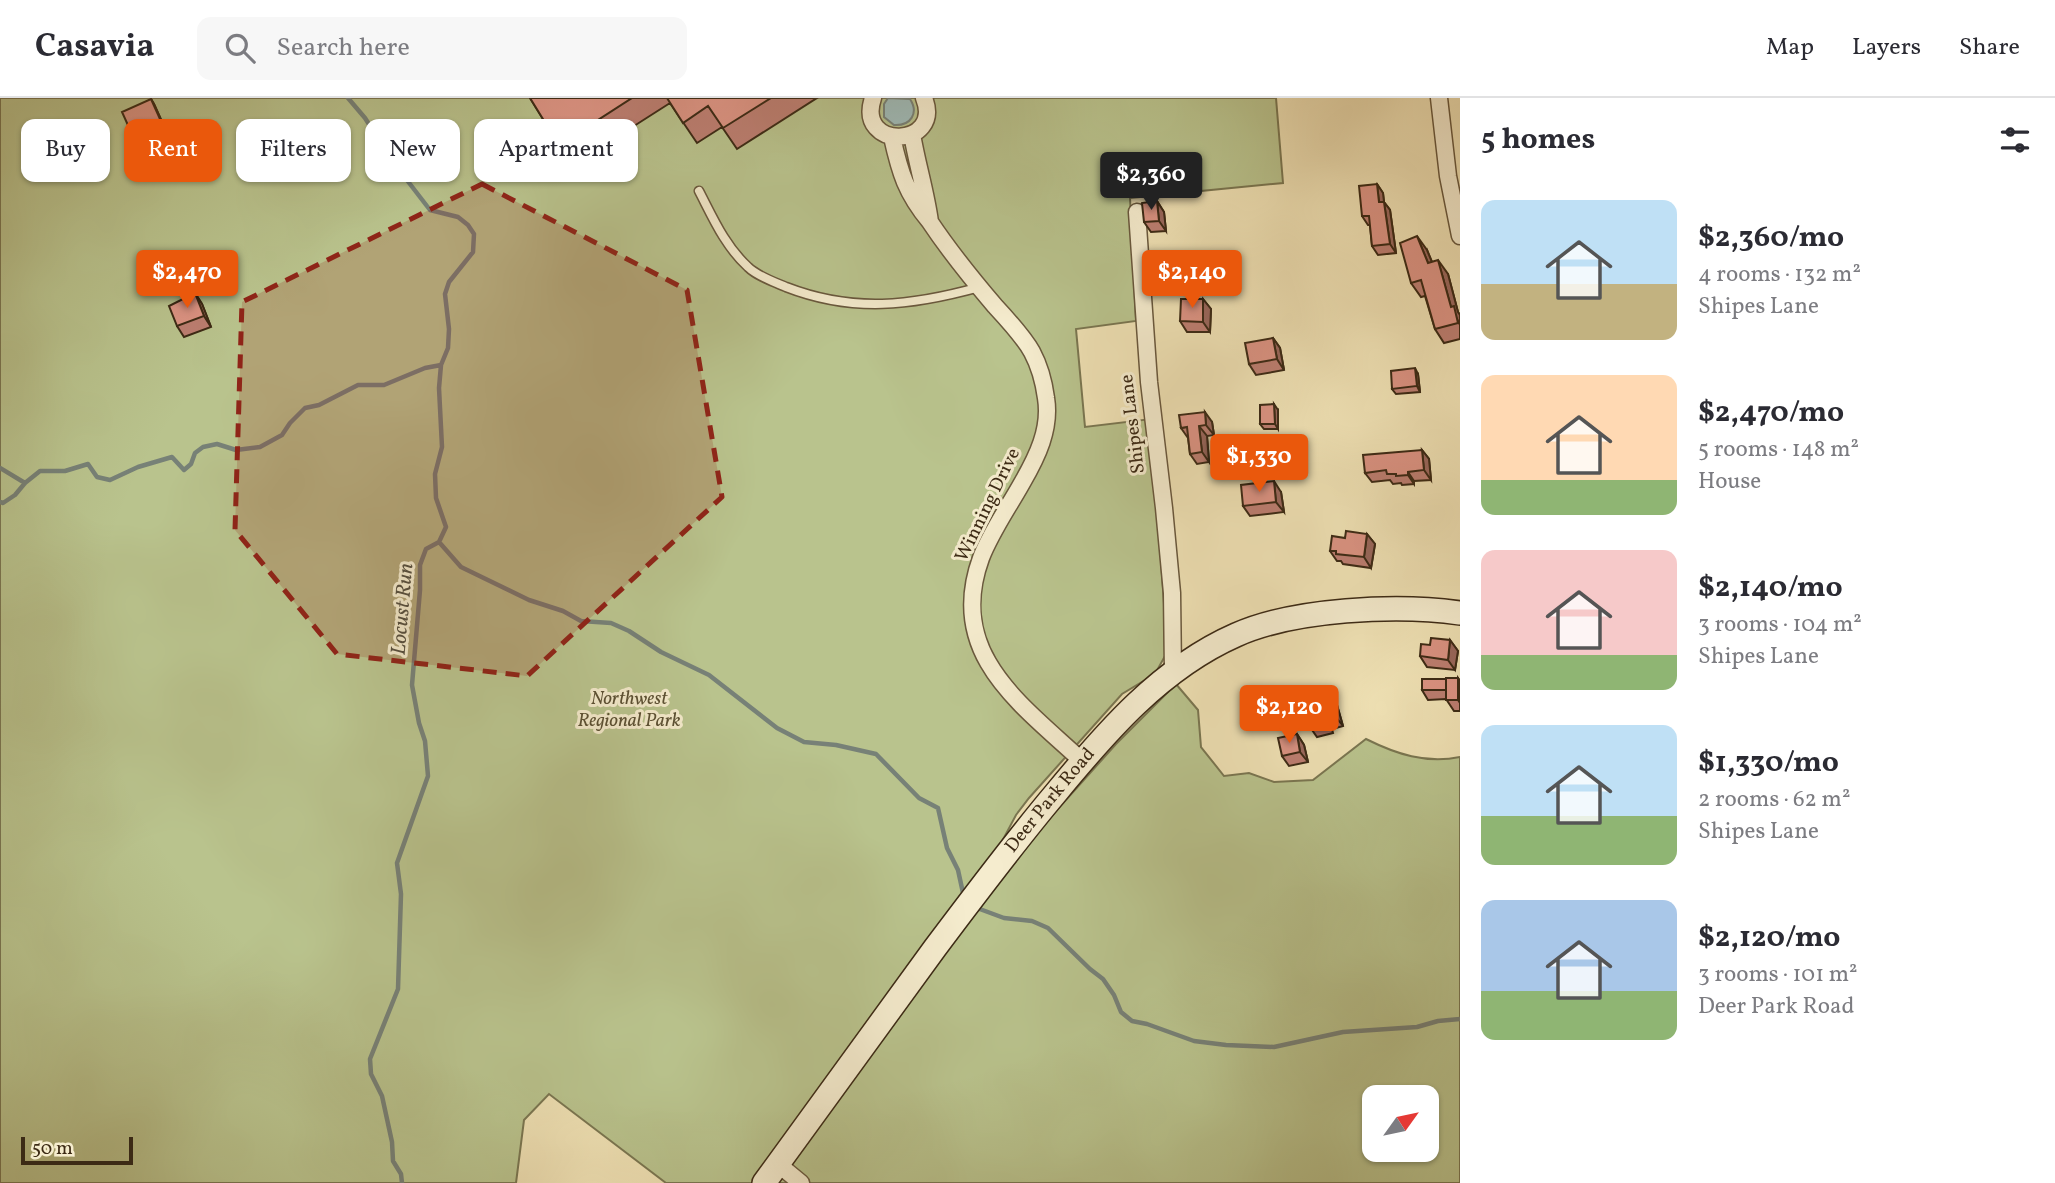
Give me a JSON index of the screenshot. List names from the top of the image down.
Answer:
{
  "streets": {
    "street": ["Shipes Lane", "Winning Drive", "Deer Park Road"]
  },
  "crossings": [
    ["Shipes Lane", "Deer Park Road"],
    ["Winning Drive", "Deer Park Road"]
  ],
  "water": ["Locust Run"],
  "parks": ["Northwest Regional Park"],
  "scale_bar": "50 m",
  "north": "top right",
  "page": {
    "header": "Casavia",
    "search": "Search here",
    "nav": ["Map", "Layers", "Share"],
    "heading": "5 homes",
    "chip": [
      "Buy",
      "Rent",
      "Filters",
      "New",
      "Apartment"
    ],
    "price": [
      "$2,360",
      "$2,470",
      "$2,140",
      "$1,330",
      "$2,120"
    ],
    "list": [
      {
        "name": "$2,360/mo",
        "note": "4 rooms · 132 m² · Shipes Lane"
      },
      {
        "name": "$2,470/mo",
        "note": "5 rooms · 148 m² · House"
      },
      {
        "name": "$2,140/mo",
        "note": "3 rooms · 104 m² · Shipes Lane"
      },
      {
        "name": "$1,330/mo",
        "note": "2 rooms · 62 m² · Shipes Lane"
      },
      {
        "name": "$2,120/mo",
        "note": "3 rooms · 101 m² · Deer Park Road"
      }
    ],
    "scale": "50 m"
  }
}
